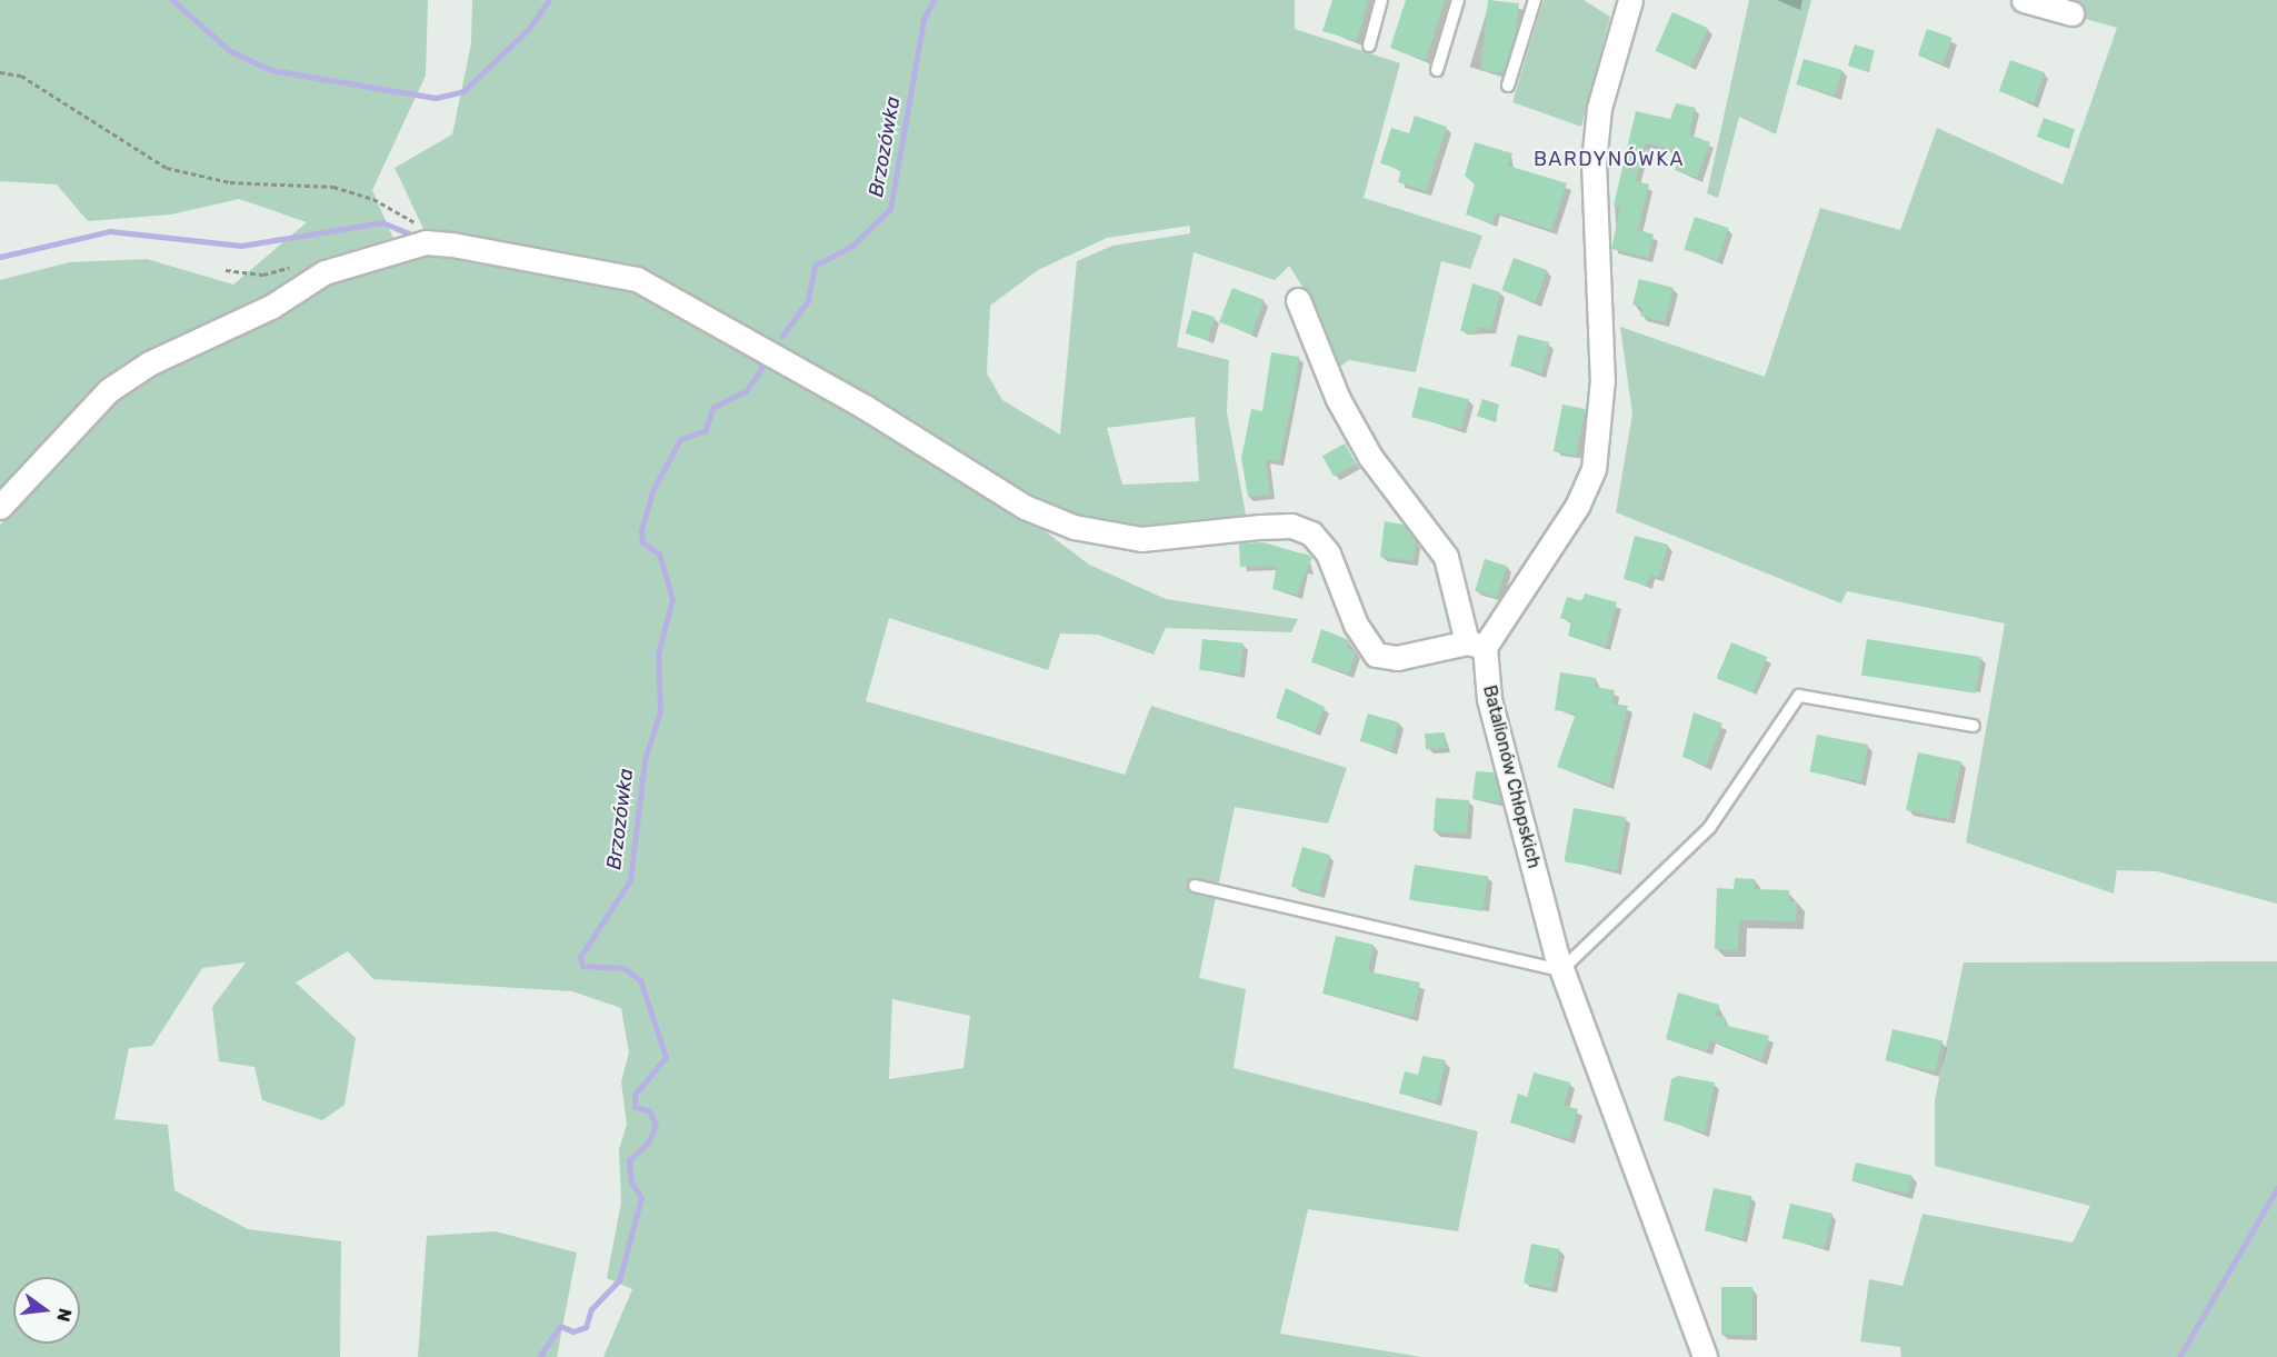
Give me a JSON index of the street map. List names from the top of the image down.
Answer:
{
  "streets": {
    "street": ["Batalionów Chłopskich"]
  },
  "districts": ["BARDYNÓWKA"],
  "water": ["Brzozówka"],
  "north": "right"
}
